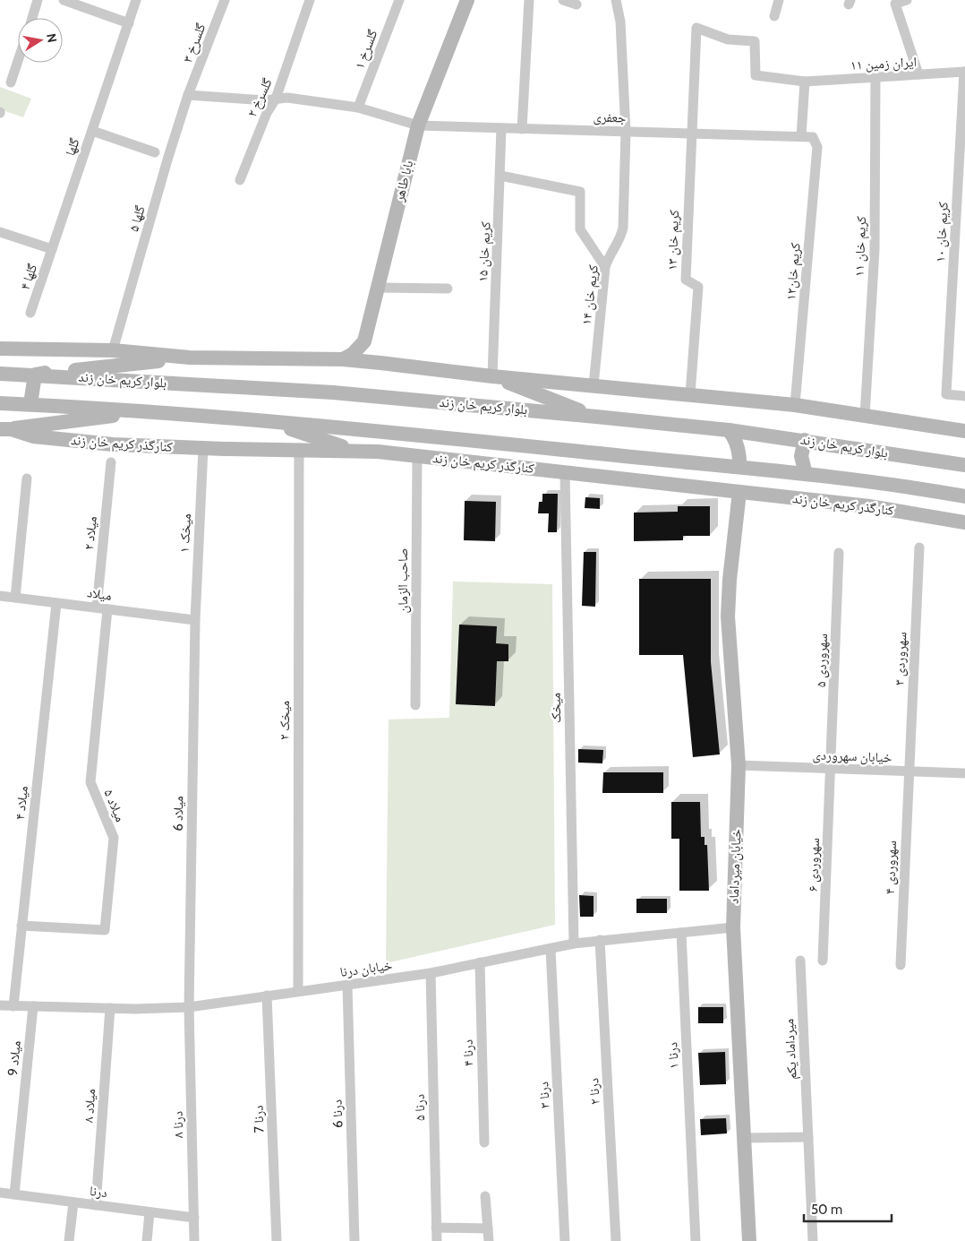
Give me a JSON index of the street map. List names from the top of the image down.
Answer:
{
  "streets": {
    "main road": [
      "بابا طاهر",
      "بلوار کریم خان زند",
      "کنارگذر کریم خان زند",
      "خیابان میرداماد"
    ],
    "street": [
      "گلسرخ ۳",
      "گلسرخ ۱",
      "ایران زمین ۱۱",
      "گلسرخ ۲",
      "جعفری",
      "گلها",
      "گلها ۵",
      "کریم خان ۱۰",
      "کریم خان ۱۳",
      "کریم خان ۱۱",
      "کریم خان ۱۵",
      "کریم خان۱۲",
      "گلها ۴",
      "کریم خان ۱۴",
      "میلاد ۲",
      "میخک ۱",
      "صاحب الزمان",
      "میلاد",
      "سهروردی ۳",
      "سهروردی ۵",
      "میخک",
      "میخک ۲",
      "خیابان سهروردی",
      "میلاد ۴",
      "میلاد ۵",
      "میلاد 6",
      "سهروردی ۶",
      "سهروردی ۴",
      "خیابان درنا",
      "میرداماد یکم",
      "درنا ۴",
      "درنا ۱",
      "میلاد 9",
      "درنا ۲",
      "درنا ۳",
      "میلاد ۸",
      "درنا ۵",
      "درنا 6",
      "درنا 7",
      "درنا ۸",
      "درنا"
    ]
  },
  "crossings": [
    ["گلسرخ ۳", "جعفری"],
    ["گلسرخ ۳", "گلها ۵"],
    ["گلسرخ ۱", "جعفری"],
    ["ایران زمین ۱۱", "جعفری"],
    ["ایران زمین ۱۱", "کریم خان ۱۰"],
    ["ایران زمین ۱۱", "کریم خان ۱۳"],
    ["ایران زمین ۱۱", "کریم خان ۱۱"],
    ["گلسرخ ۲", "جعفری"],
    ["جعفری", "بابا طاهر"],
    ["جعفری", "گلها ۵"],
    ["جعفری", "کریم خان ۱۳"],
    ["جعفری", "کریم خان ۱۵"],
    ["جعفری", "کریم خان۱۲"],
    ["جعفری", "کریم خان ۱۴"],
    ["گلها", "گلها ۴"],
    ["کنارگذر کریم خان زند", "میخک ۱"],
    ["کنارگذر کریم خان زند", "صاحب الزمان"],
    ["کنارگذر کریم خان زند", "میخک"],
    ["کنارگذر کریم خان زند", "میخک ۲"],
    ["کنارگذر کریم خان زند", "خیابان میرداماد"],
    ["میلاد ۲", "میلاد"],
    ["میخک ۱", "میلاد"],
    ["میخک ۱", "میلاد 6"],
    ["میلاد", "میلاد ۴"],
    ["میلاد", "میلاد ۵"],
    ["میلاد", "میلاد 6"],
    ["سهروردی ۳", "خیابان سهروردی"],
    ["سهروردی ۳", "سهروردی ۴"],
    ["سهروردی ۵", "خیابان سهروردی"],
    ["سهروردی ۵", "سهروردی ۶"],
    ["میخک", "خیابان درنا"],
    ["میخک ۲", "خیابان درنا"],
    ["خیابان سهروردی", "سهروردی ۶"],
    ["خیابان سهروردی", "خیابان میرداماد"],
    ["خیابان سهروردی", "سهروردی ۴"],
    ["میلاد ۴", "میلاد ۵"],
    ["میلاد ۴", "خیابان درنا"],
    ["میلاد 6", "خیابان درنا"],
    ["میلاد 6", "درنا ۸"],
    ["خیابان میرداماد", "خیابان درنا"],
    ["خیابان درنا", "درنا ۴"],
    ["خیابان درنا", "درنا ۱"],
    ["خیابان درنا", "میلاد 9"],
    ["خیابان درنا", "درنا ۲"],
    ["خیابان درنا", "درنا ۳"],
    ["خیابان درنا", "میلاد ۸"],
    ["خیابان درنا", "درنا ۵"],
    ["خیابان درنا", "درنا 6"],
    ["خیابان درنا", "درنا 7"],
    ["خیابان درنا", "درنا ۸"],
    ["میلاد 9", "درنا"],
    ["میلاد ۸", "درنا"],
    ["درنا ۸", "درنا"]
  ],
  "scale_bar": "50 m",
  "north": "right"
}
